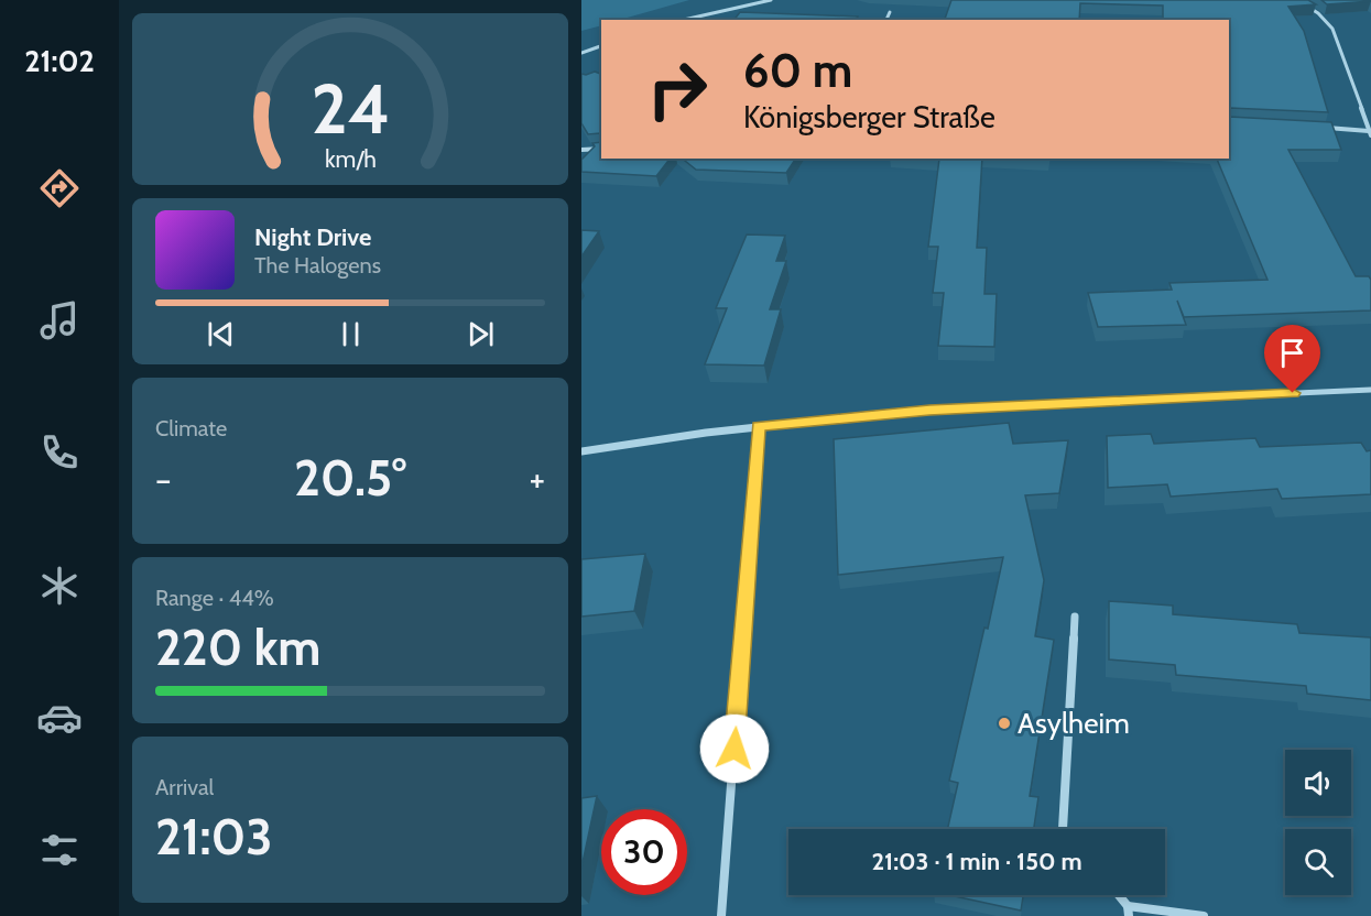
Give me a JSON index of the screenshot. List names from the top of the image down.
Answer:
{
  "places": ["Asylheim"],
  "page": {
    "tabs": "21:02",
    "turn": ["60 m", "Königsberger Straße"],
    "song": ["Night Drive", "The Halogens"],
    "tile": [
      "Climate",
      ["Range · 44%", "220 km"],
      ["Arrival", "21:03"]
    ],
    "heat": ["−", "20.5°", "+"],
    "limit": "30",
    "trip": "21:03 · 1 min · 150 m",
    "gauge": ["24", "km/h"]
  }
}
